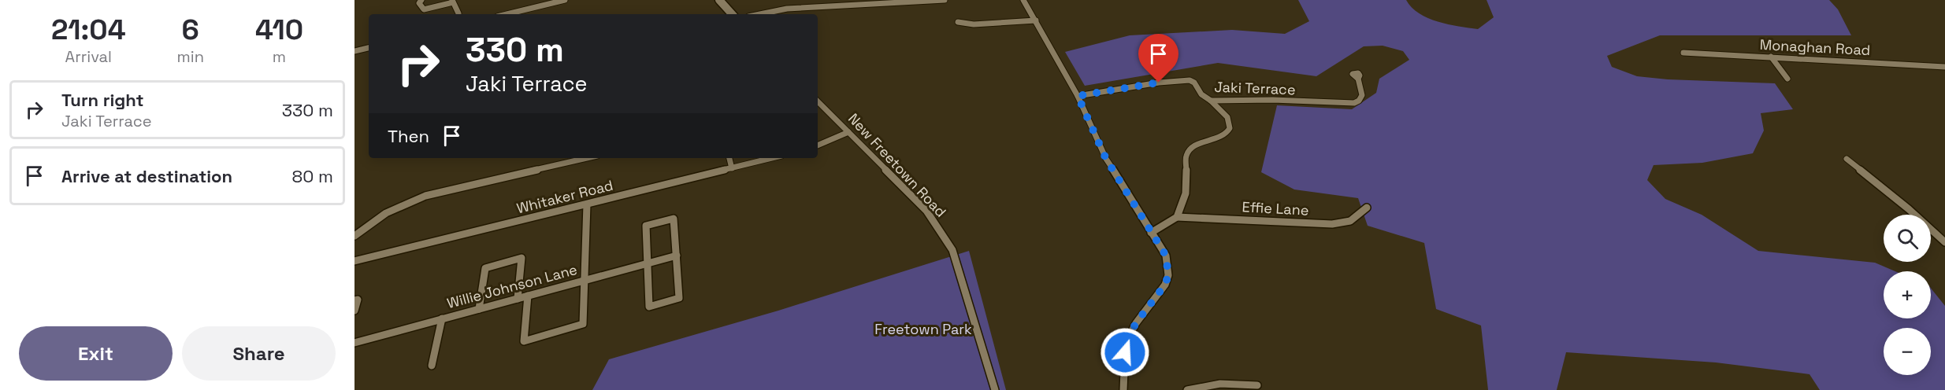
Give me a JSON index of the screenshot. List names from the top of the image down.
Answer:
{
  "streets": {
    "street": [
      "Monaghan Road",
      "Jaki Terrace",
      "New Freetown Road",
      "Whitaker Road",
      "Effie Lane",
      "Willie Johnson Lane"
    ]
  },
  "parks": ["Freetown Park"],
  "page": {
    "eta": [
      "21:04",
      "Arrival",
      "6",
      "min",
      "410",
      "m"
    ],
    "turn": ["330 m", "Jaki Terrace"],
    "list": [
      {
        "name": "Turn right",
        "note": "Jaki Terrace",
        "value": "330 m"
      },
      {
        "name": "Arrive at destination",
        "value": "80 m"
      }
    ],
    "then": "Then",
    "map_buttons": ["+", "−"],
    "buttons": ["Exit", "Share"]
  }
}
